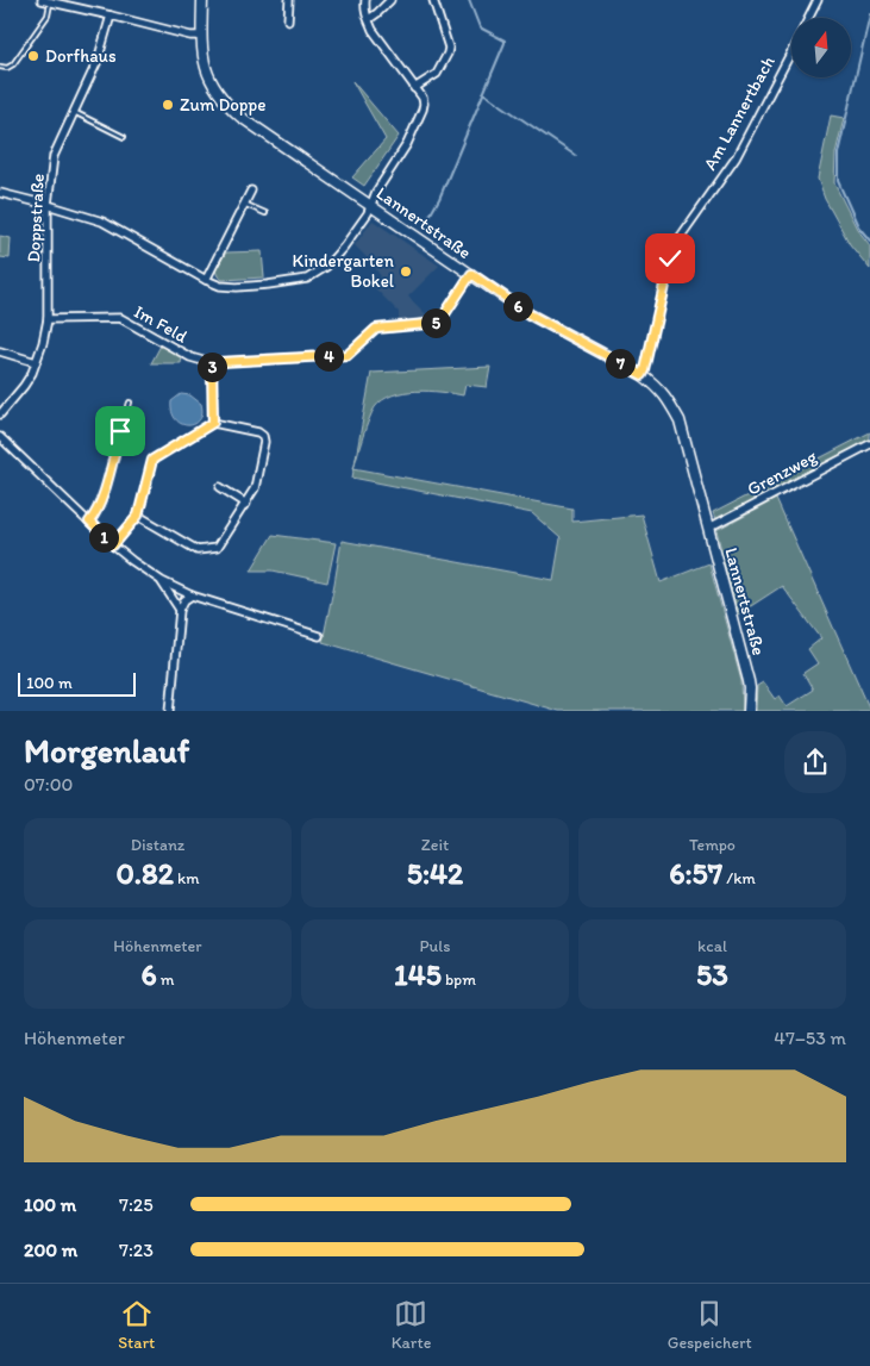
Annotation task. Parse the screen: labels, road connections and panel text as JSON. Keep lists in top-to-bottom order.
{
  "streets": {
    "street": [
      "Am Lannertbach",
      "Doppstraße",
      "Lannertstraße",
      "Im Feld",
      "Grenzweg"
    ]
  },
  "crossings": [
    ["Am Lannertbach", "Lannertstraße"],
    ["Doppstraße", "Im Feld"],
    ["Lannertstraße", "Grenzweg"]
  ],
  "places": ["Dorfhaus", "Zum Doppe", "Kindergarten Bokel"],
  "scale_bar": "100 m",
  "north": "top",
  "page": {
    "pins": [
      "6",
      "5",
      "4",
      "7",
      "3",
      "1"
    ],
    "scale": "100 m",
    "heading": ["Morgenlauf", "07:00"],
    "stats": [
      ["Distanz", "0.82 km"],
      ["Zeit", "5:42"],
      ["Tempo", "6:57 /km"],
      ["Höhenmeter", "6 m"],
      ["Puls", "145 bpm"],
      ["kcal", "53"]
    ],
    "chart": ["Höhenmeter", "47–53 m"],
    "list": [
      {
        "name": "100 m",
        "note": "7:25"
      },
      {
        "name": "200 m",
        "note": "7:23"
      }
    ],
    "tabs": ["Start", "Karte", "Gespeichert"]
  }
}
